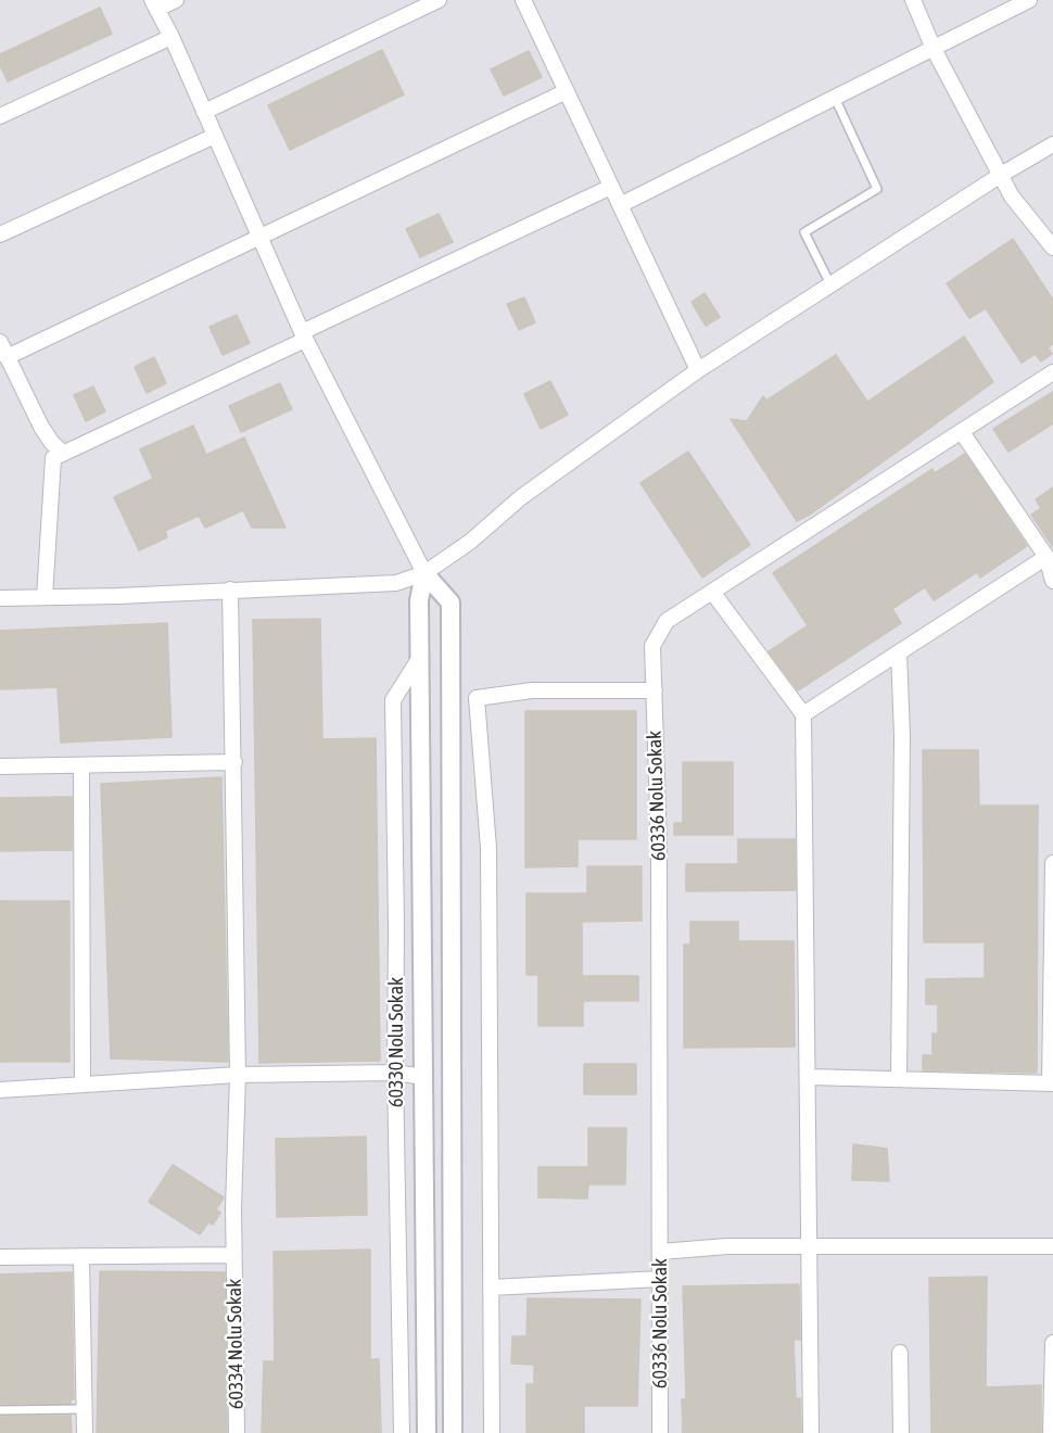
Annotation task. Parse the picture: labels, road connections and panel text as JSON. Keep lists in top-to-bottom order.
{
  "streets": {
    "street": ["60336 Nolu Sokak", "60330 Nolu Sokak", "60334 Nolu Sokak"]
  }
}
